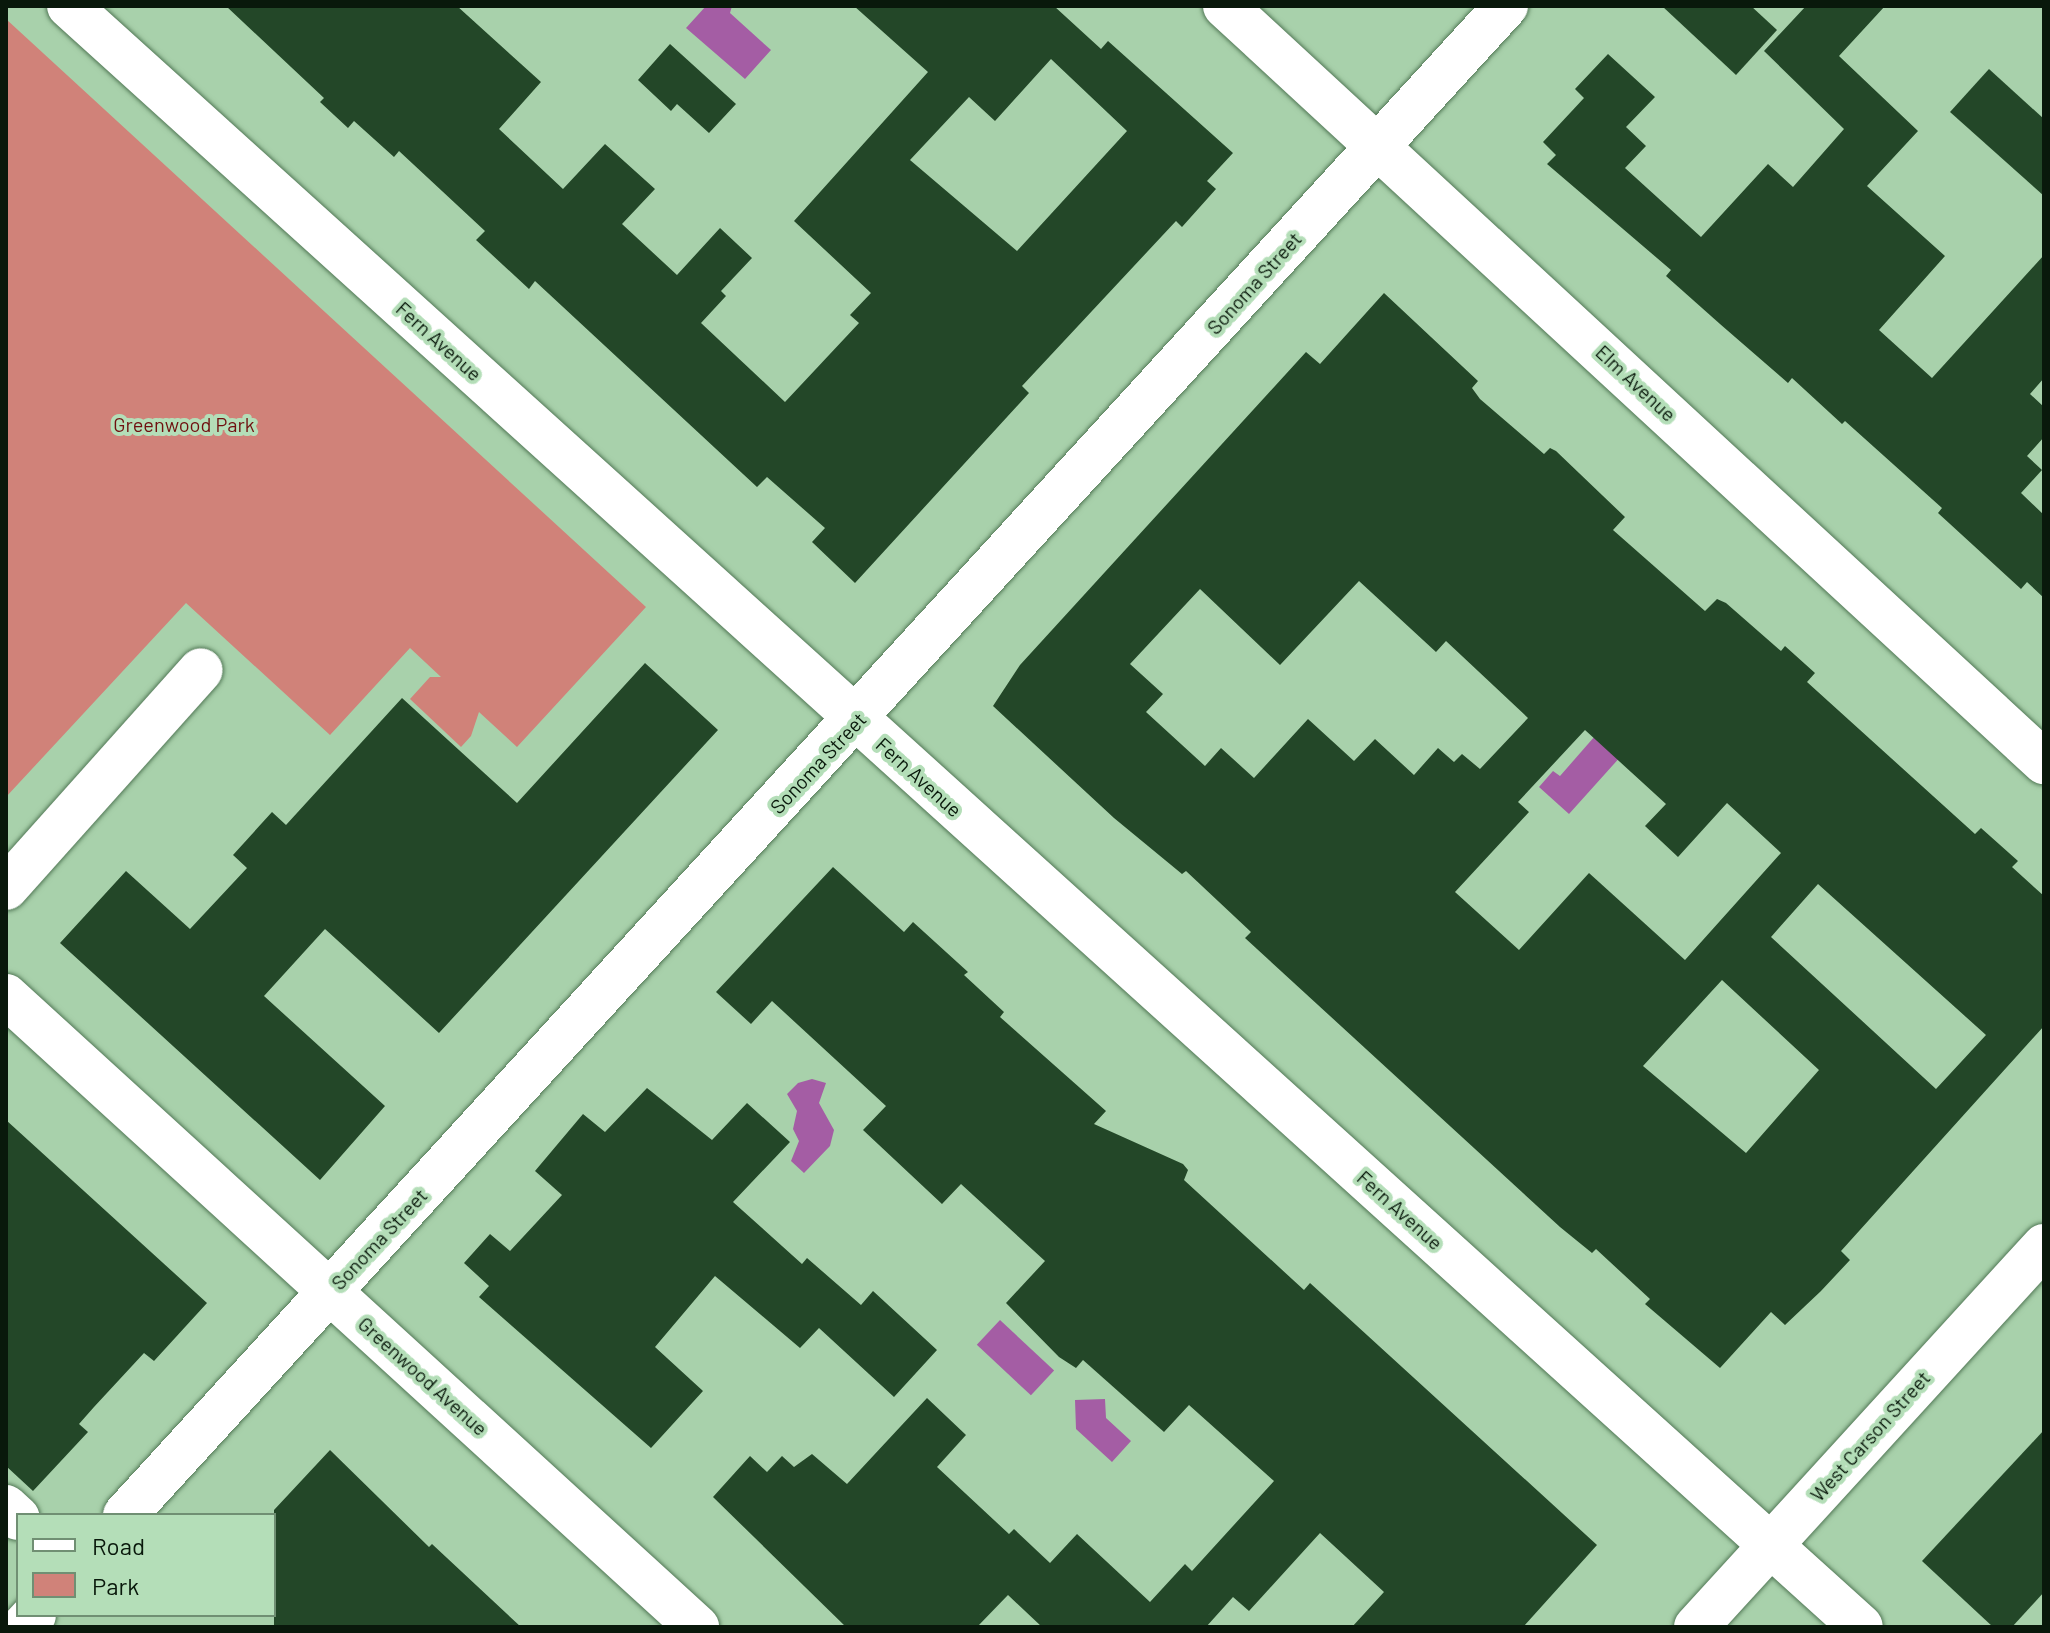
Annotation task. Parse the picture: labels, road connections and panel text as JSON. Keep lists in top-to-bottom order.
{
  "streets": {
    "street": [
      "Sonoma Street",
      "Fern Avenue",
      "Elm Avenue",
      "Greenwood Avenue",
      "West Carson Street"
    ]
  },
  "crossings": [
    ["Sonoma Street", "Fern Avenue"],
    ["Sonoma Street", "Elm Avenue"],
    ["Sonoma Street", "Greenwood Avenue"],
    ["Fern Avenue", "West Carson Street"]
  ],
  "parks": ["Greenwood Park"],
  "legend": ["Road", "Park"]
}
